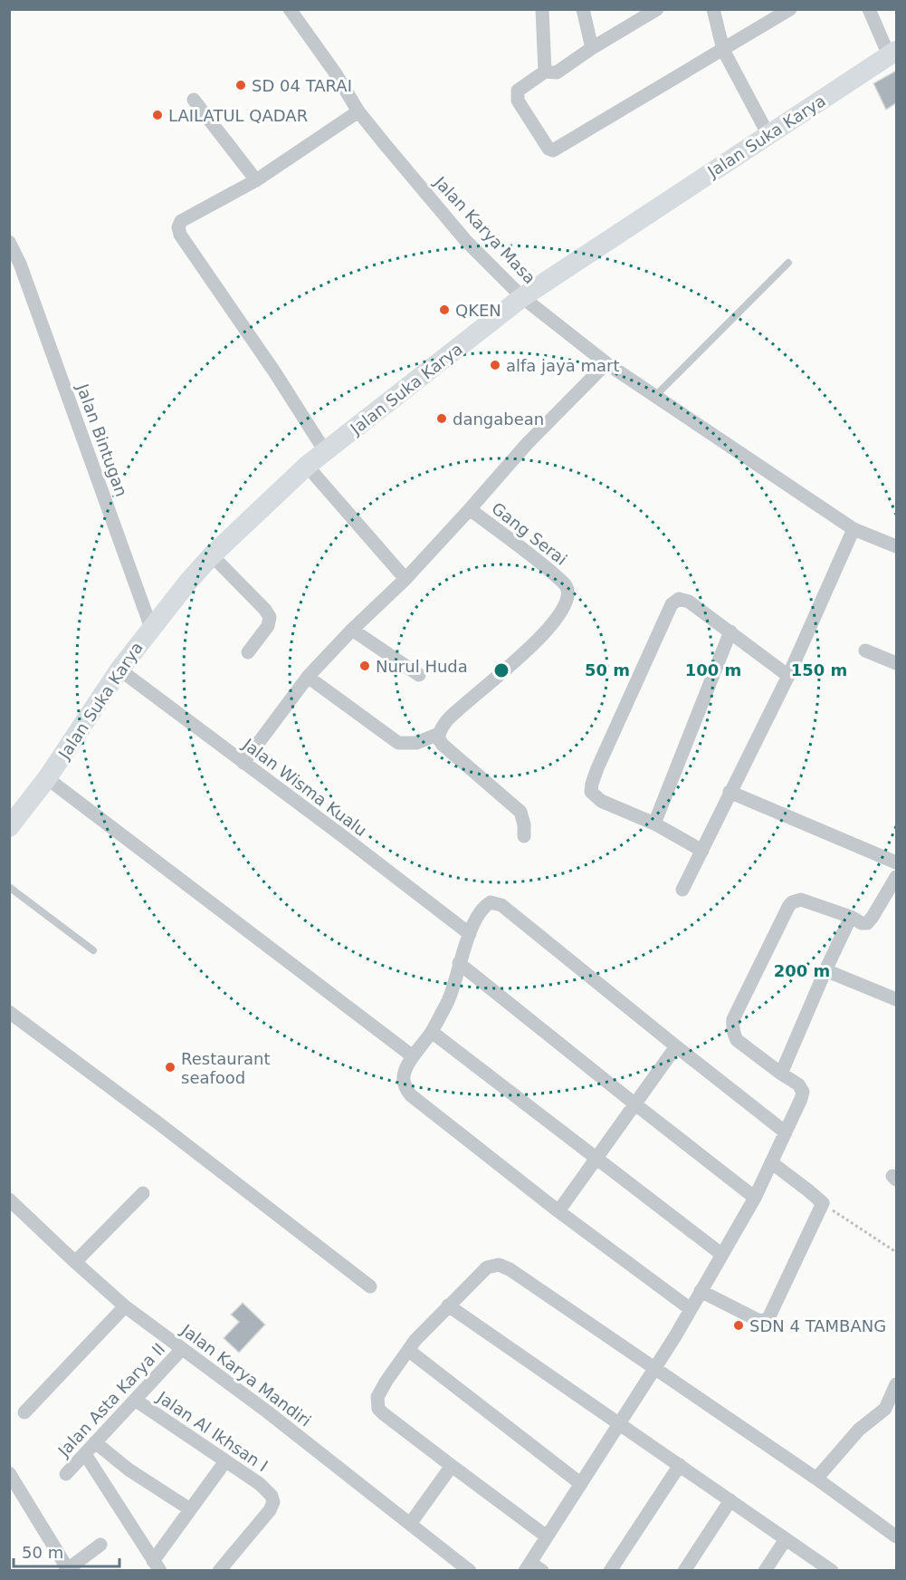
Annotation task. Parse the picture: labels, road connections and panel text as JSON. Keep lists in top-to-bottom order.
{
  "streets": {
    "main road": ["Jalan Suka Karya"],
    "street": [
      "Jalan Karya Masa",
      "Jalan Bintugan",
      "Gang Serai",
      "Jalan Wisma Kualu",
      "Jalan Karya Mandiri",
      "Jalan Asta Karya II",
      "Jalan Al Ikhsan I"
    ]
  },
  "crossings": [
    ["Jalan Suka Karya", "Jalan Karya Masa"],
    ["Jalan Suka Karya", "Jalan Bintugan"],
    ["Jalan Suka Karya", "Jalan Wisma Kualu"],
    ["Jalan Karya Masa", "Gang Serai"],
    ["Jalan Karya Mandiri", "Jalan Asta Karya II"],
    ["Jalan Asta Karya II", "Jalan Al Ikhsan I"]
  ],
  "places": [
    "SD 04 TARAI",
    "LAILATUL QADAR",
    "QKEN",
    "alfa jaya mart",
    "dangabean",
    "Nurul Huda",
    "Restaurant seafood",
    "SDN 4 TAMBANG"
  ],
  "scale_bar": "50 m",
  "rings": [
    "50 m",
    "100 m",
    "150 m",
    "200 m"
  ]
}
